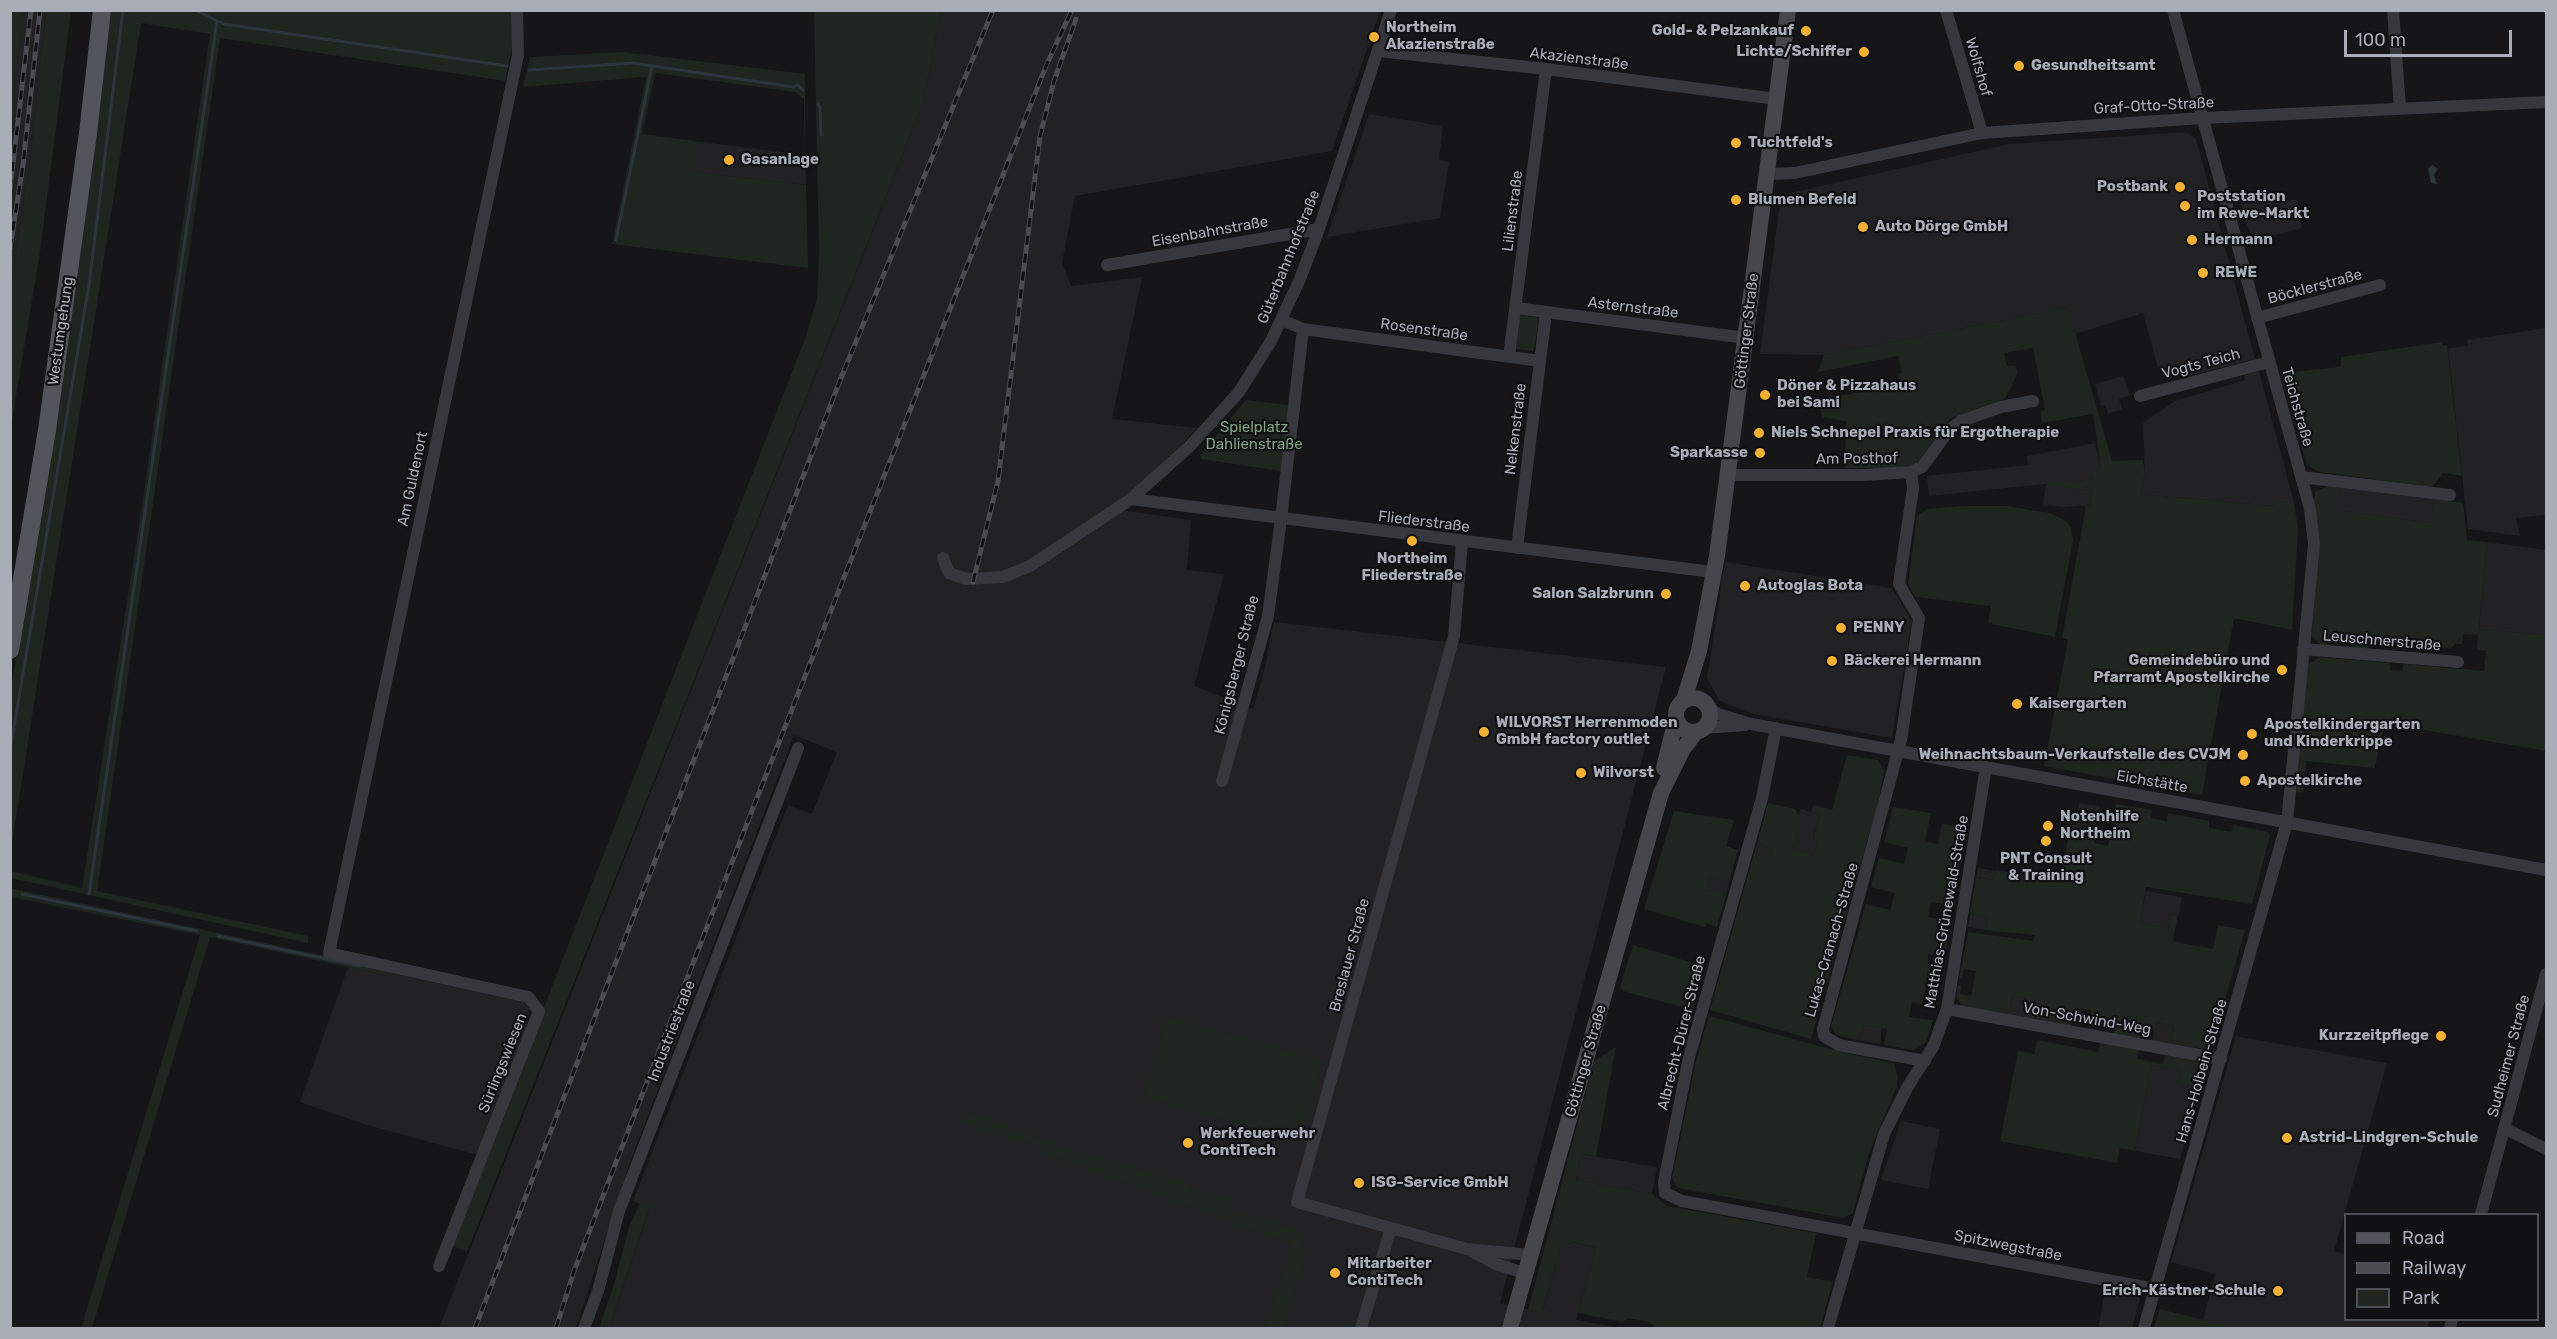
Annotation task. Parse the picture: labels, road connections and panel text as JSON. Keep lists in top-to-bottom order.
{
  "streets": {
    "main road": ["Westumgehung", "Göttinger Straße"],
    "street": [
      "Akazienstraße",
      "Wolfshof",
      "Graf-Otto-Straße",
      "Lilienstraße",
      "Eisenbahnstraße",
      "Güterbahnhofstraße",
      "Böcklerstraße",
      "Asternstraße",
      "Rosenstraße",
      "Vogts Teich",
      "Teichstraße",
      "Nelkenstraße",
      "Am Posthof",
      "Am Guldenort",
      "Fliederstraße",
      "Leuschnerstraße",
      "Königsberger Straße",
      "Eichstätte",
      "Matthias-Grünewald-Straße",
      "Lukas-Cranach-Straße",
      "Breslauer Straße",
      "Von-Schwind-Weg",
      "Industriestraße",
      "Albrecht-Dürer-Straße",
      "Sudheimer Straße",
      "Sürlingswiesen",
      "Hans-Holbein-Straße",
      "Spitzwegstraße"
    ]
  },
  "crossings": [
    ["Akazienstraße", "Lilienstraße"],
    ["Akazienstraße", "Güterbahnhofstraße"],
    ["Akazienstraße", "Göttinger Straße"],
    ["Wolfshof", "Graf-Otto-Straße"],
    ["Graf-Otto-Straße", "Göttinger Straße"],
    ["Graf-Otto-Straße", "Teichstraße"],
    ["Lilienstraße", "Asternstraße"],
    ["Lilienstraße", "Rosenstraße"],
    ["Eisenbahnstraße", "Güterbahnhofstraße"],
    ["Güterbahnhofstraße", "Rosenstraße"],
    ["Güterbahnhofstraße", "Fliederstraße"],
    ["Böcklerstraße", "Teichstraße"],
    ["Asternstraße", "Göttinger Straße"],
    ["Asternstraße", "Nelkenstraße"],
    ["Rosenstraße", "Nelkenstraße"],
    ["Rosenstraße", "Königsberger Straße"],
    ["Göttinger Straße", "Am Posthof"],
    ["Göttinger Straße", "Fliederstraße"],
    ["Göttinger Straße", "Eichstätte"],
    ["Göttinger Straße", "Breslauer Straße"],
    ["Vogts Teich", "Teichstraße"],
    ["Teichstraße", "Leuschnerstraße"],
    ["Teichstraße", "Eichstätte"],
    ["Teichstraße", "Hans-Holbein-Straße"],
    ["Nelkenstraße", "Fliederstraße"],
    ["Am Guldenort", "Sürlingswiesen"],
    ["Fliederstraße", "Königsberger Straße"],
    ["Fliederstraße", "Breslauer Straße"],
    ["Eichstätte", "Matthias-Grünewald-Straße"],
    ["Eichstätte", "Lukas-Cranach-Straße"],
    ["Eichstätte", "Albrecht-Dürer-Straße"],
    ["Eichstätte", "Hans-Holbein-Straße"],
    ["Matthias-Grünewald-Straße", "Lukas-Cranach-Straße"],
    ["Matthias-Grünewald-Straße", "Von-Schwind-Weg"],
    ["Matthias-Grünewald-Straße", "Albrecht-Dürer-Straße"],
    ["Matthias-Grünewald-Straße", "Spitzwegstraße"],
    ["Von-Schwind-Weg", "Hans-Holbein-Straße"],
    ["Albrecht-Dürer-Straße", "Spitzwegstraße"],
    ["Hans-Holbein-Straße", "Spitzwegstraße"]
  ],
  "parks": ["Spielplatz Dahlienstraße"],
  "places": [
    "Gold- & Pelzankauf",
    "Northeim Akazienstraße",
    "Lichte/Schiffer",
    "Gesundheitsamt",
    "Tuchtfeld's",
    "Gasanlage",
    "Postbank",
    "Blumen Befeld",
    "Poststation im Rewe-Markt",
    "Auto Dörge GmbH",
    "Hermann",
    "REWE",
    "Döner & Pizzahaus bei Sami",
    "Niels Schnepel Praxis für Ergotherapie",
    "Sparkasse",
    "Northeim Fliederstraße",
    "Autoglas Bota",
    "Salon Salzbrunn",
    "PENNY",
    "Bäckerei Hermann",
    "Gemeindebüro und Pfarramt Apostelkirche",
    "Kaisergarten",
    "WILVORST Herrenmoden GmbH factory outlet",
    "Apostelkindergarten und Kinderkrippe",
    "Weihnachtsbaum-Verkaufstelle des CVJM",
    "Wilvorst",
    "Apostelkirche",
    "Notenhilfe Northeim",
    "PNT Consult & Training",
    "Kurzzeitpflege",
    "Astrid-Lindgren-Schule",
    "Werkfeuerwehr ContiTech",
    "ISG-Service GmbH",
    "Mitarbeiter ContiTech",
    "Erich-Kästner-Schule"
  ],
  "legend": ["Road", "Railway", "Park"],
  "scale_bar": "100 m"
}
